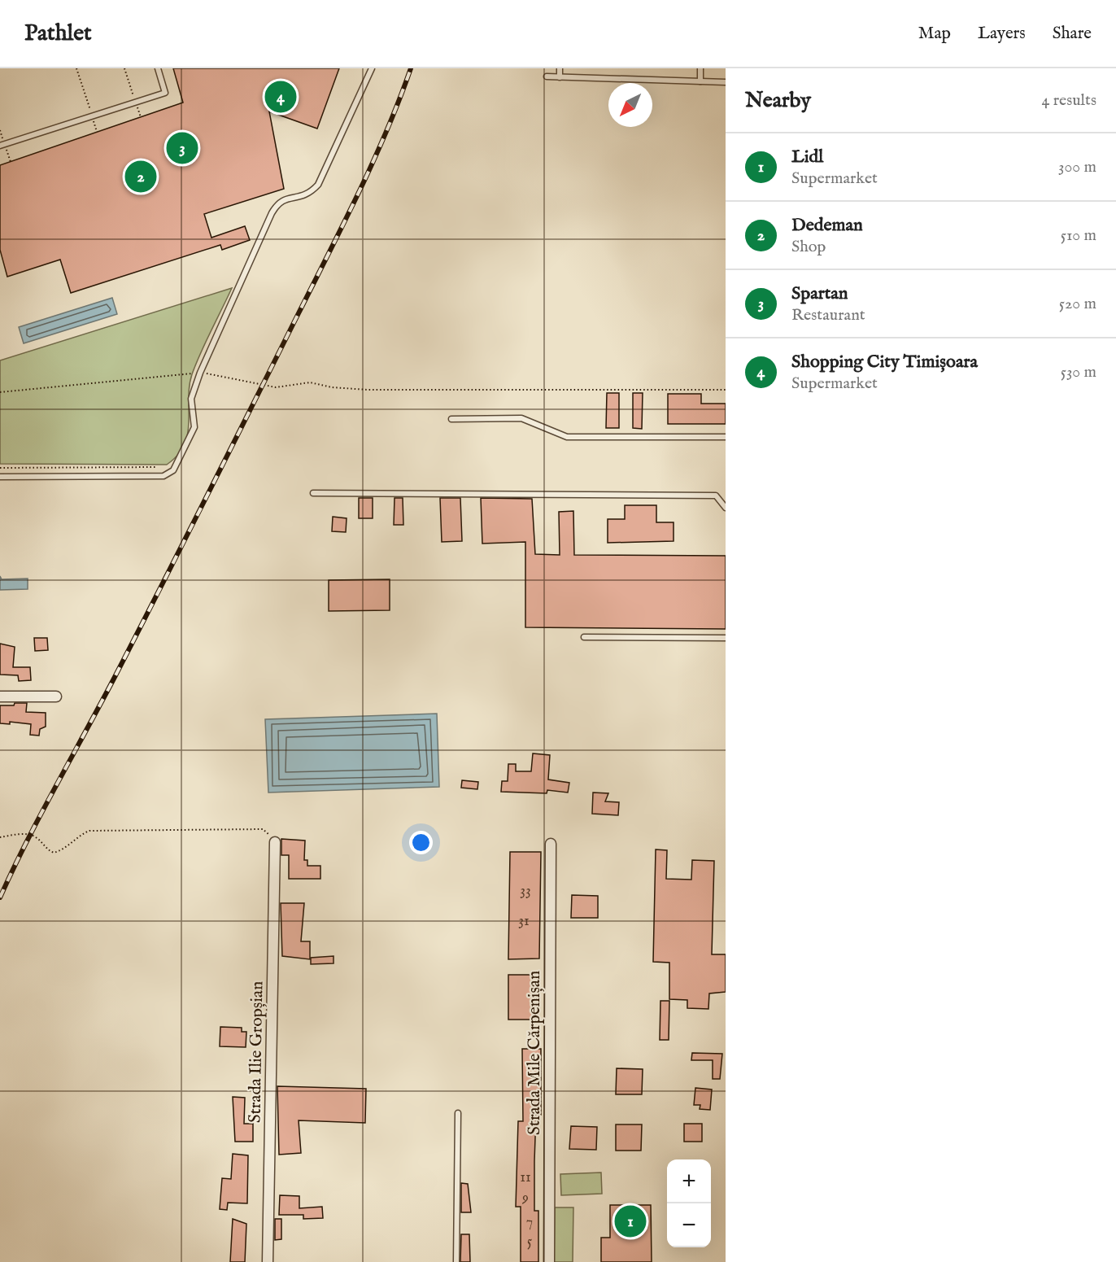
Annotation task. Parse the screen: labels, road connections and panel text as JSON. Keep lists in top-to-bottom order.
{
  "streets": {
    "street": ["Strada Ilie Gropșian", "Strada Mile Cărpenișan"]
  },
  "house_numbers": [
    "33",
    "31",
    "11",
    "9",
    "7",
    "5"
  ],
  "north": "bottom left",
  "page": {
    "header": "Pathlet",
    "nav": ["Map", "Layers", "Share"],
    "heading": ["Nearby", "4 results"],
    "pins": [
      "4",
      "3",
      "2",
      "1"
    ],
    "list": [
      {
        "mark": "1",
        "name": "Lidl",
        "note": "Supermarket",
        "value": "300 m"
      },
      {
        "mark": "2",
        "name": "Dedeman",
        "note": "Shop",
        "value": "510 m"
      },
      {
        "mark": "3",
        "name": "Spartan",
        "note": "Restaurant",
        "value": "520 m"
      },
      {
        "mark": "4",
        "name": "Shopping City Timișoara",
        "note": "Supermarket",
        "value": "530 m"
      }
    ],
    "map_buttons": ["+", "−"]
  }
}
